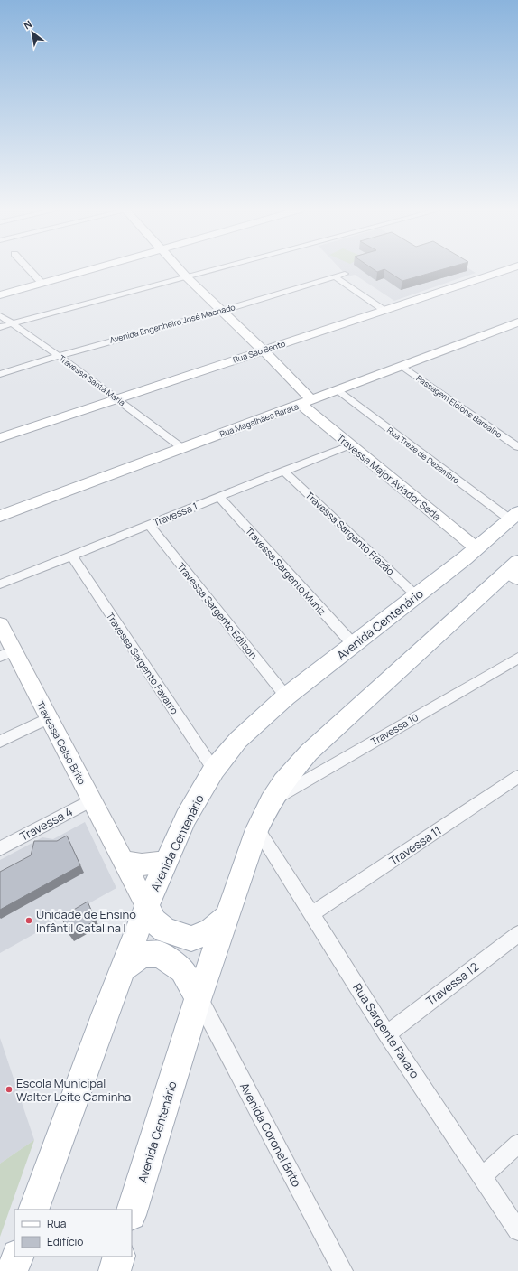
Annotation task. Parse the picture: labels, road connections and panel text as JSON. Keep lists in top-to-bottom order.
{
  "streets": {
    "main road": ["Avenida Centenário"],
    "street": [
      "Avenida Engenheiro José Machado",
      "Rua São Bento",
      "Travessa Santa Maria",
      "Passagem Elcione Barbalho",
      "Rua Magalhães Barata",
      "Rua Treze de Dezembro",
      "Travessa Major Aviador Seda",
      "Travessa 1",
      "Travessa Sargento Frazão",
      "Travessa Sargento Muniz",
      "Travessa Sargento Edílson",
      "Travessa Sargento Favarro",
      "Travessa 10",
      "Travessa Celso Brito",
      "Travessa 4",
      "Travessa 11",
      "Travessa 12",
      "Rua Sargente Favaro",
      "Avenida Coronel Brito"
    ]
  },
  "crossings": [
    ["Avenida Engenheiro José Machado", "Travessa Santa Maria"],
    ["Avenida Engenheiro José Machado", "Travessa Major Aviador Seda"],
    ["Rua São Bento", "Travessa Santa Maria"],
    ["Rua São Bento", "Travessa Major Aviador Seda"],
    ["Travessa Santa Maria", "Rua Magalhães Barata"],
    ["Passagem Elcione Barbalho", "Rua Magalhães Barata"],
    ["Rua Magalhães Barata", "Rua Treze de Dezembro"],
    ["Rua Magalhães Barata", "Travessa Major Aviador Seda"],
    ["Rua Treze de Dezembro", "Avenida Centenário"],
    ["Travessa Major Aviador Seda", "Travessa 1"],
    ["Travessa Major Aviador Seda", "Avenida Centenário"],
    ["Travessa 1", "Travessa Sargento Frazão"],
    ["Travessa 1", "Travessa Sargento Muniz"],
    ["Travessa 1", "Travessa Sargento Edílson"],
    ["Travessa 1", "Travessa Sargento Favarro"],
    ["Travessa Sargento Frazão", "Avenida Centenário"],
    ["Travessa Sargento Muniz", "Avenida Centenário"],
    ["Travessa Sargento Edílson", "Avenida Centenário"],
    ["Avenida Centenário", "Travessa Sargento Favarro"],
    ["Avenida Centenário", "Travessa 10"],
    ["Avenida Centenário", "Travessa Celso Brito"],
    ["Avenida Centenário", "Rua Sargente Favaro"],
    ["Avenida Centenário", "Avenida Coronel Brito"],
    ["Travessa Celso Brito", "Travessa 4"],
    ["Travessa 11", "Rua Sargente Favaro"],
    ["Travessa 12", "Rua Sargente Favaro"]
  ],
  "places": ["Unidade de Ensino Infântil Catalina I", "Escola Municipal Walter Leite Caminha"],
  "legend": ["Rua", "Edifício"],
  "north": "top left"
}
